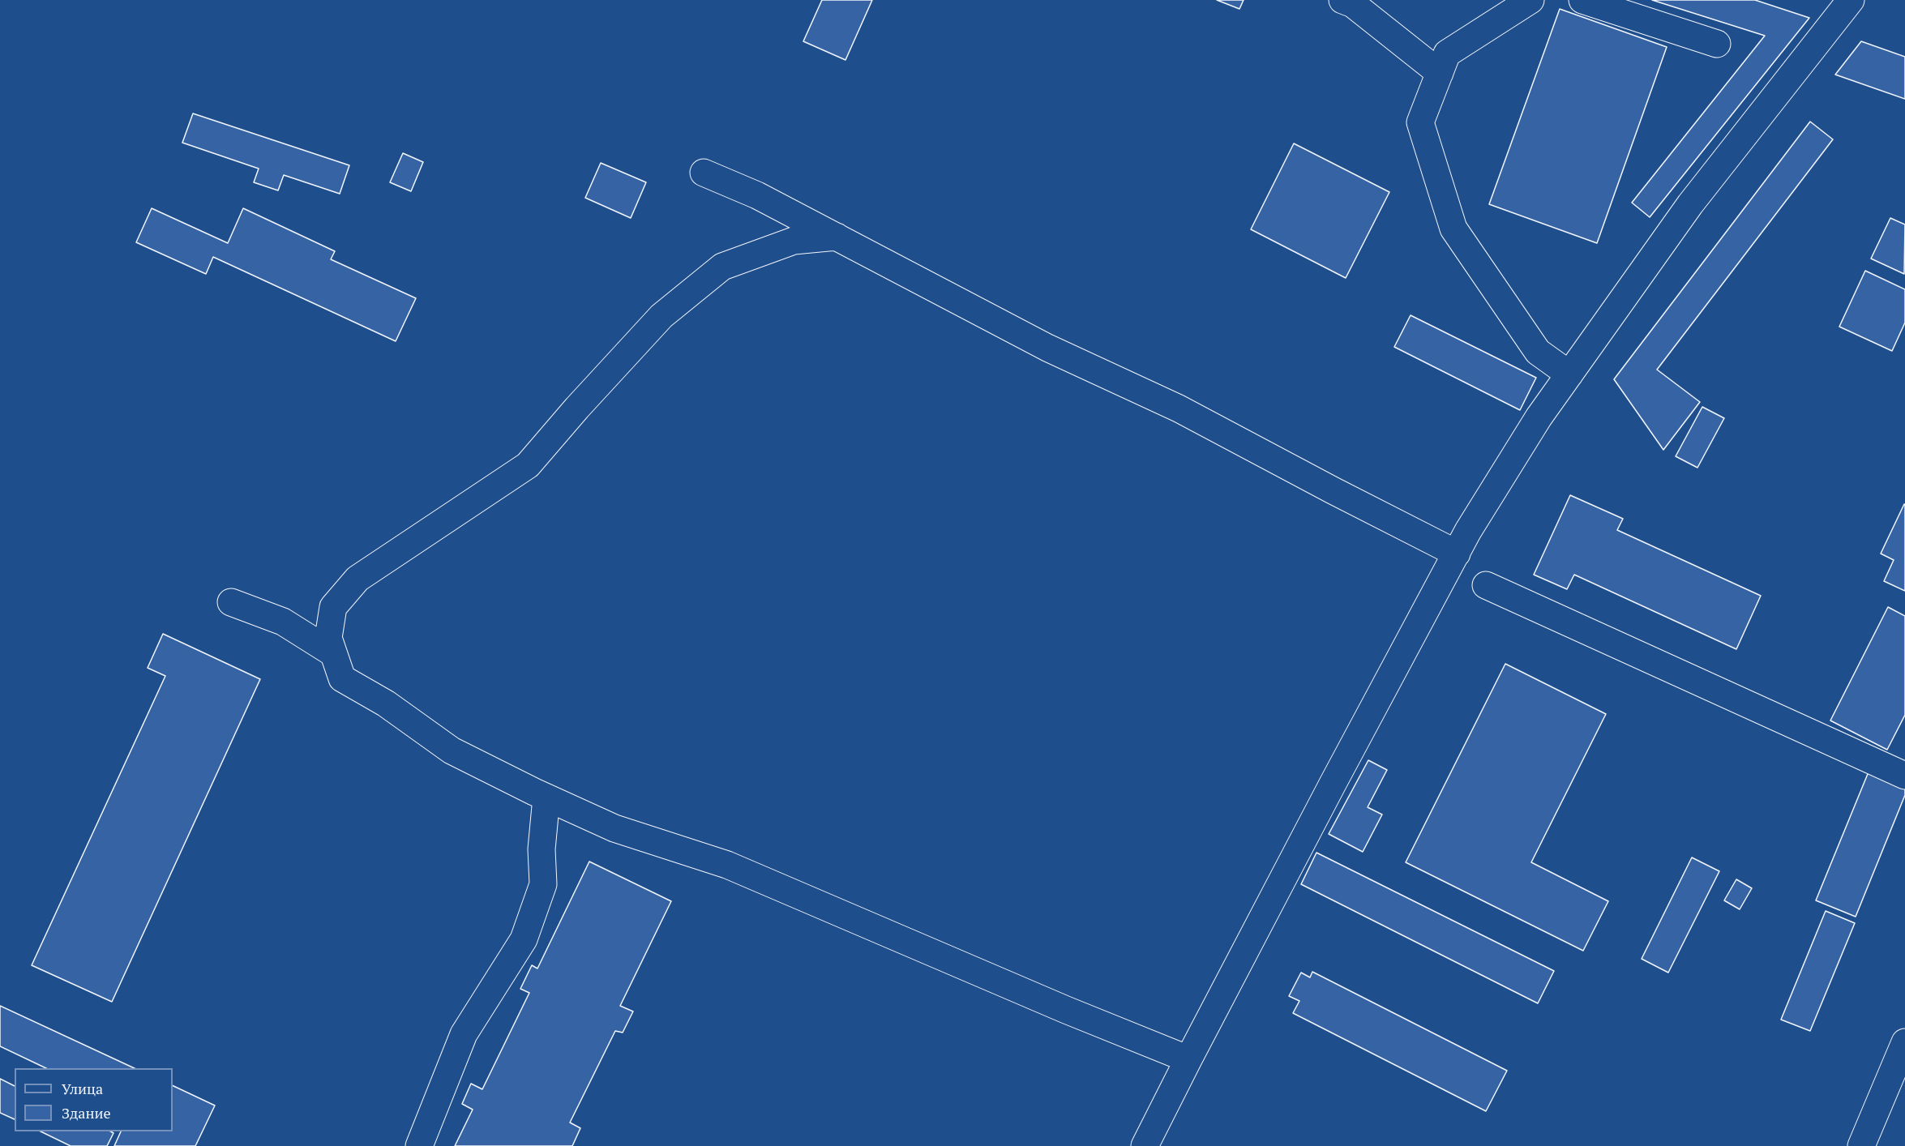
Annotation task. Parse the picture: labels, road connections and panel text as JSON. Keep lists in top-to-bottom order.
{
  "legend": ["Улица", "Здание"]
}
